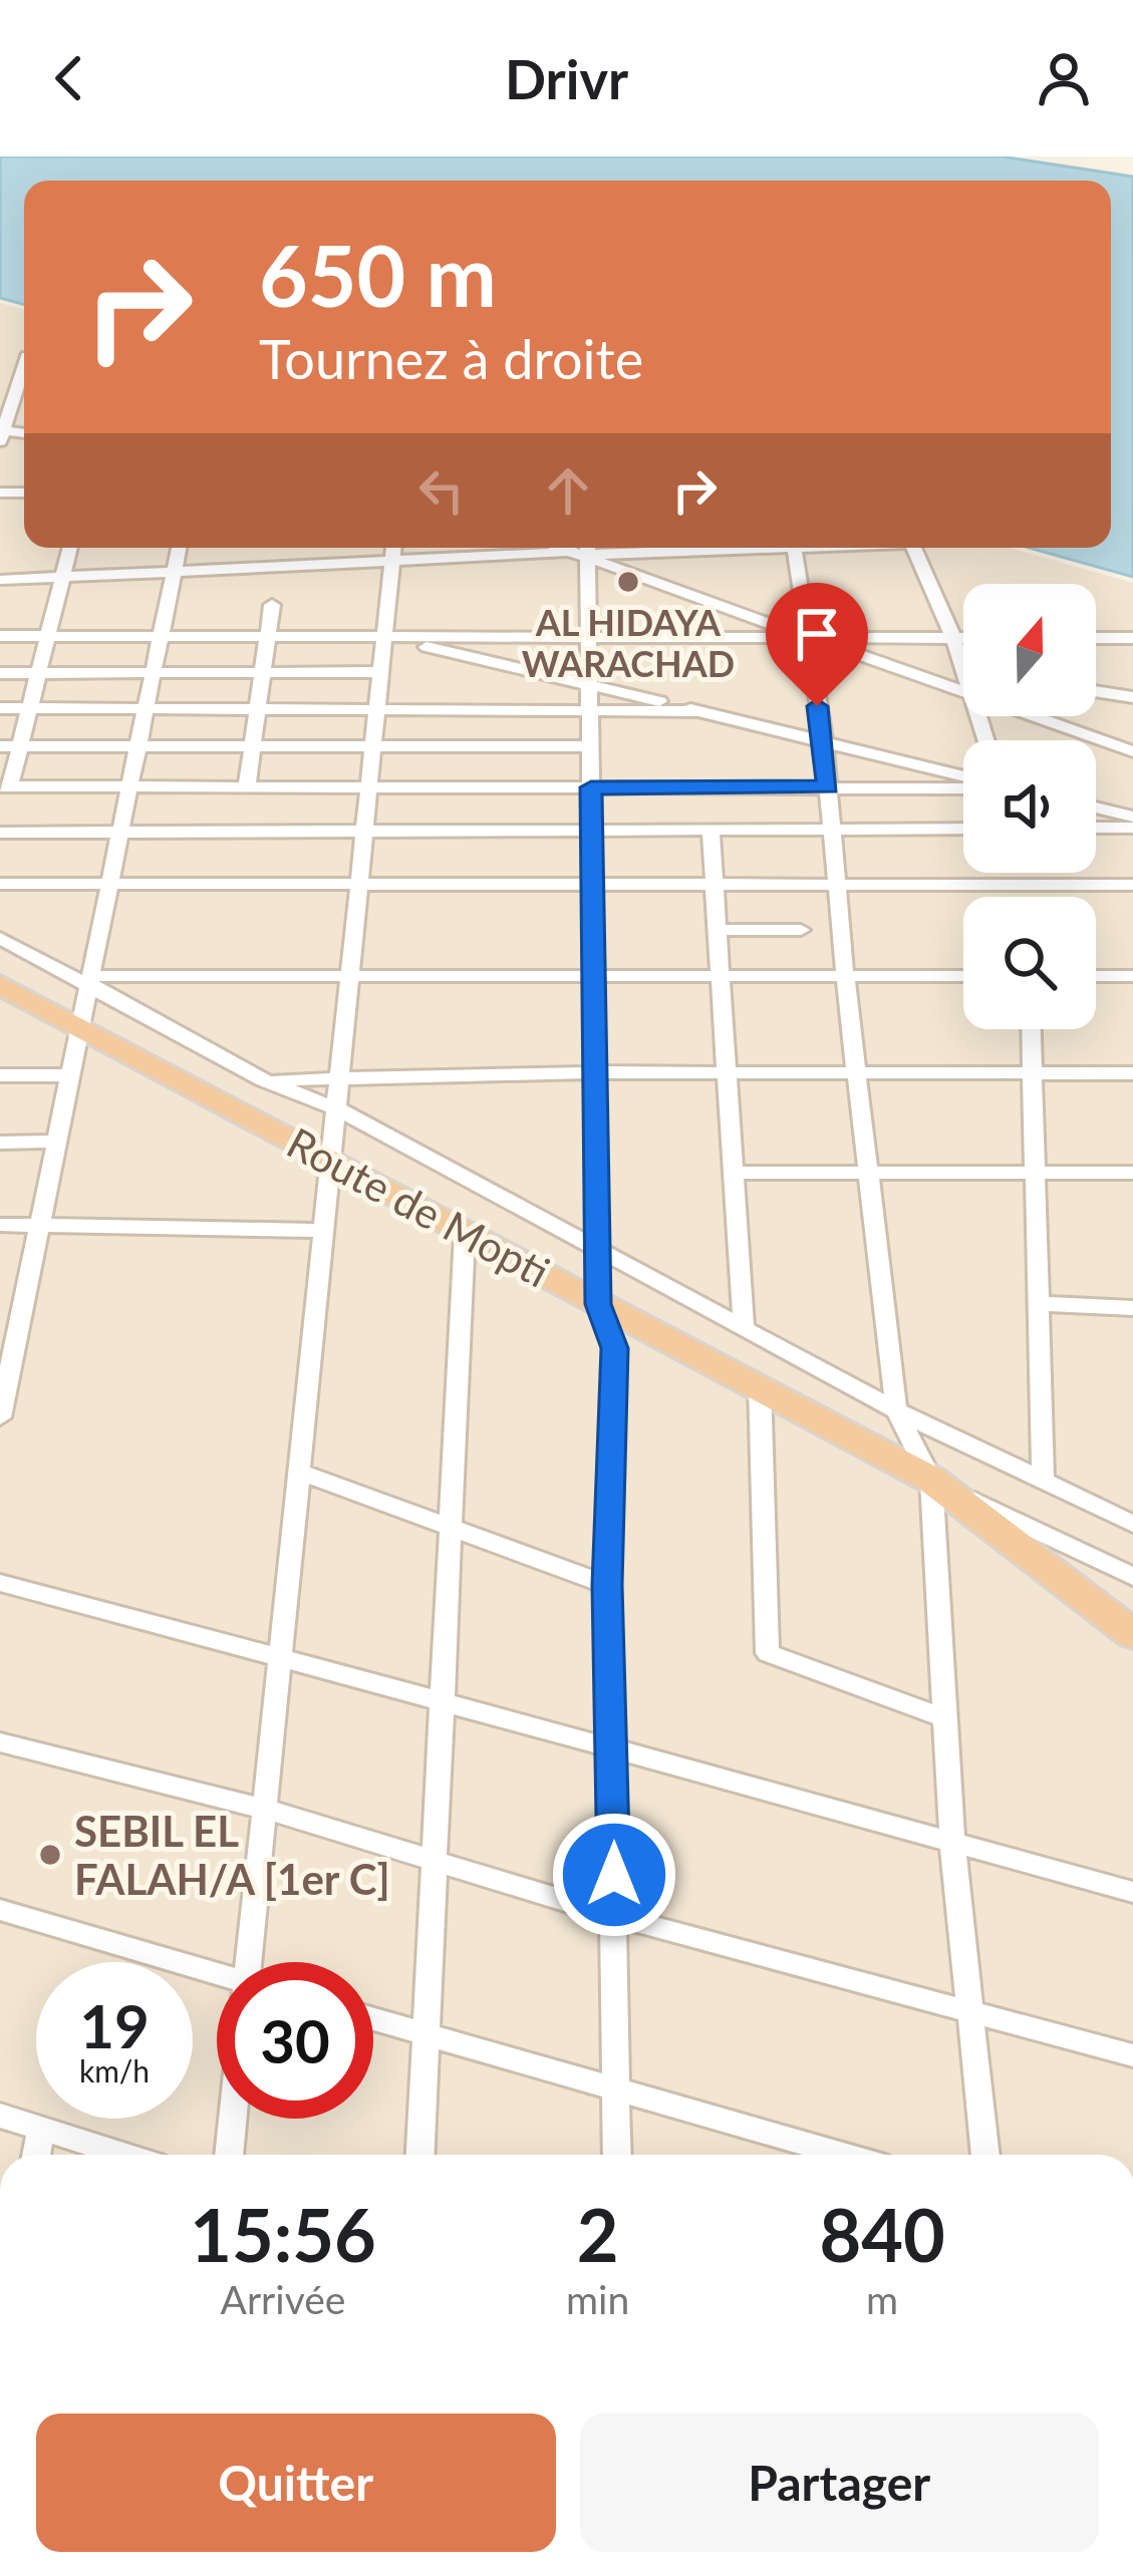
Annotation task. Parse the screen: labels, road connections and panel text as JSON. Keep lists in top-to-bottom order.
{
  "streets": {
    "highway": ["Route de Mopti"]
  },
  "places": ["AL HIDAYA WARACHAD", "SEBIL EL FALAH/A [1er C]"],
  "north": "top",
  "page": {
    "header": "Drivr",
    "turn": ["650 m", "Tournez à droite"],
    "speed": "19 km/h",
    "limit": "30",
    "eta": [
      "15:56",
      "Arrivée",
      "2",
      "min",
      "840",
      "m"
    ],
    "buttons": ["Quitter", "Partager"]
  }
}
